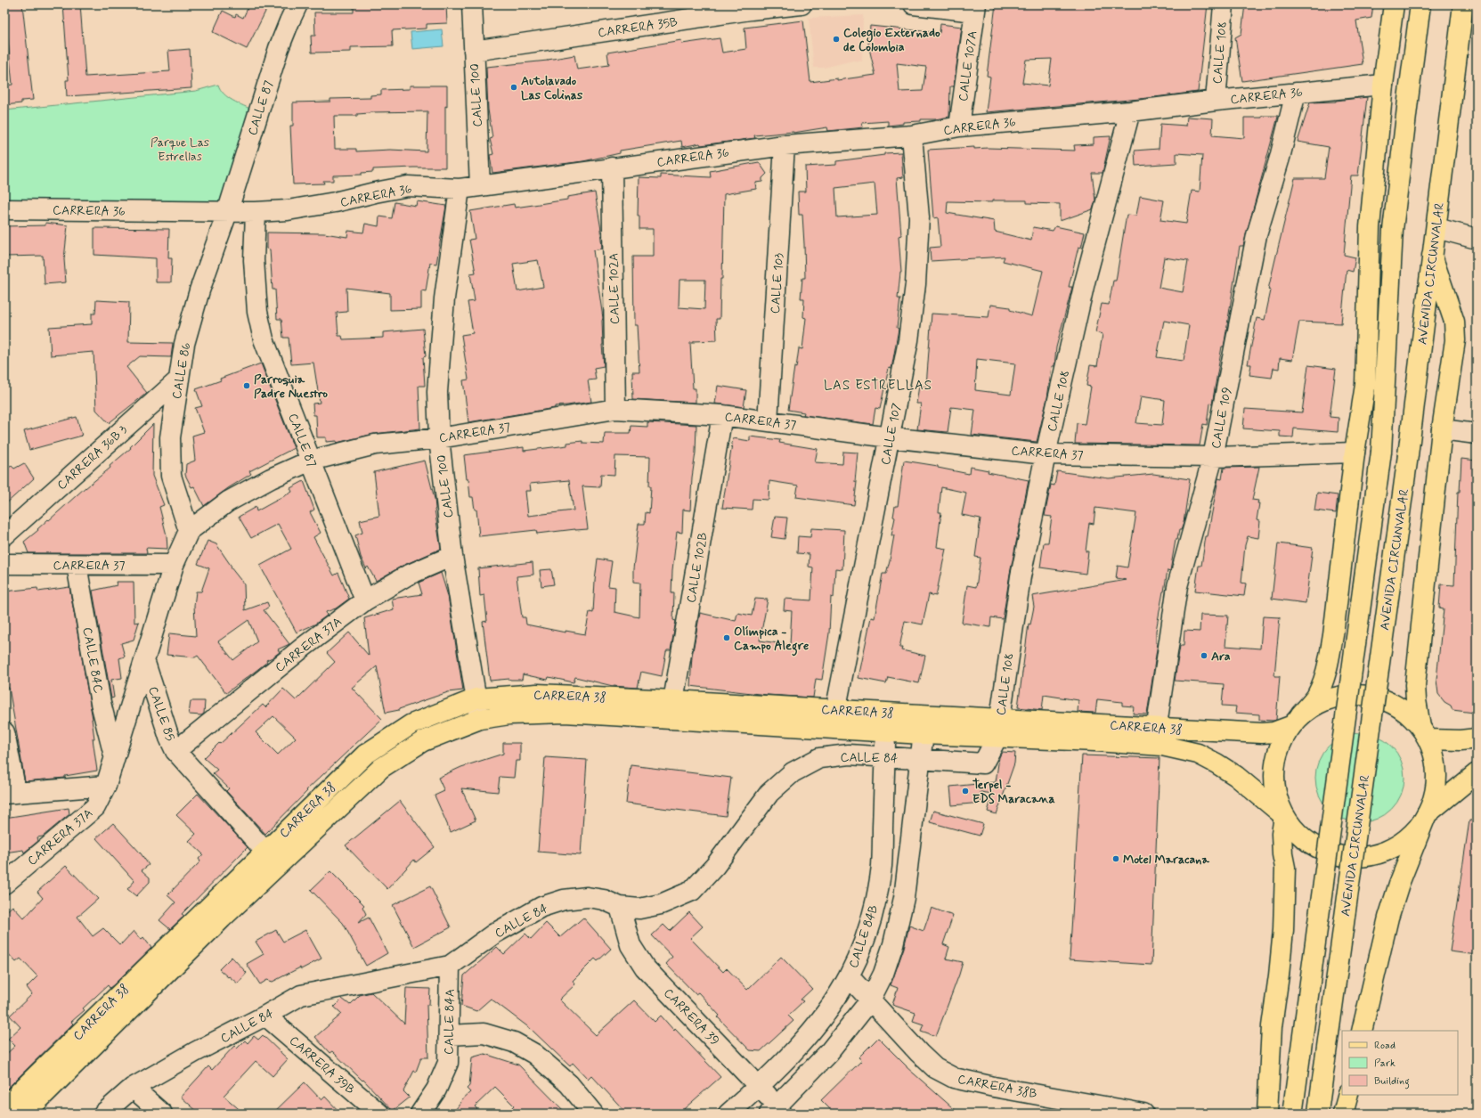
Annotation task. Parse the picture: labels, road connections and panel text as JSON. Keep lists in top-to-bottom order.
{
  "streets": {
    "main road": ["AVENIDA CIRCUNVALAR", "CARRERA 38"],
    "street": [
      "CARRERA 35B",
      "CALLE 108",
      "CALLE 107A",
      "CALLE 100",
      "CARRERA 36",
      "CALLE 87",
      "CALLE 103",
      "CALLE 102A",
      "CALLE 86",
      "CALLE 109",
      "CARRERA 37",
      "CALLE 107",
      "CARRERA 36B 3",
      "CALLE 102B",
      "CARRERA 37A",
      "CALLE 84C",
      "CALLE 85",
      "CALLE 84",
      "CALLE 84B",
      "CARRERA 39",
      "CALLE 84A",
      "CARRERA 39B",
      "CARRERA 38B"
    ]
  },
  "crossings": [
    ["CARRERA 35B", "CALLE 100"],
    ["CALLE 108", "CARRERA 36"],
    ["CALLE 108", "CARRERA 37"],
    ["CALLE 108", "CARRERA 38"],
    ["CALLE 108", "CALLE 84"],
    ["CALLE 107A", "CARRERA 36"],
    ["CALLE 100", "CARRERA 36"],
    ["CALLE 100", "CARRERA 37"],
    ["CALLE 100", "CARRERA 37A"],
    ["CALLE 100", "CARRERA 38"],
    ["CARRERA 36", "CALLE 87"],
    ["CARRERA 36", "CALLE 103"],
    ["CARRERA 36", "CALLE 102A"],
    ["CARRERA 36", "CALLE 86"],
    ["CARRERA 36", "CALLE 109"],
    ["CARRERA 36", "CALLE 107"],
    ["CALLE 87", "CALLE 86"],
    ["CALLE 87", "CARRERA 37"],
    ["CALLE 87", "CARRERA 37A"],
    ["CALLE 103", "CARRERA 37"],
    ["CALLE 102A", "CARRERA 37"],
    ["CALLE 86", "CARRERA 37"],
    ["CALLE 86", "CARRERA 36B 3"],
    ["CALLE 109", "CARRERA 37"],
    ["CALLE 109", "CARRERA 38"],
    ["CARRERA 37", "CALLE 107"],
    ["CARRERA 37", "CALLE 102B"],
    ["CARRERA 37", "CALLE 84C"],
    ["CALLE 107", "CARRERA 38"],
    ["CALLE 102B", "CARRERA 38"],
    ["CARRERA 37A", "CALLE 84C"],
    ["CARRERA 37A", "CALLE 85"],
    ["CARRERA 38", "CALLE 85"],
    ["CARRERA 38", "CALLE 84"],
    ["CARRERA 38", "CALLE 84B"],
    ["CALLE 84", "CALLE 84B"],
    ["CALLE 84", "CARRERA 39"],
    ["CALLE 84", "CALLE 84A"],
    ["CALLE 84", "CARRERA 39B"],
    ["CALLE 84B", "CARRERA 39"],
    ["CALLE 84B", "CARRERA 38B"]
  ],
  "districts": ["LAS ESTRELLAS"],
  "parks": ["Parque Las Estrellas"],
  "places": [
    "Colegio Externado de Colombia",
    "Autolavado Las Colinas",
    "Parroquia Padre Nuestro",
    "Olímpica - Campo Alegre",
    "Ara",
    "Terpel - EDS Maracana",
    "Motel Maracana"
  ],
  "legend": ["Road", "Park", "Building"]
}
